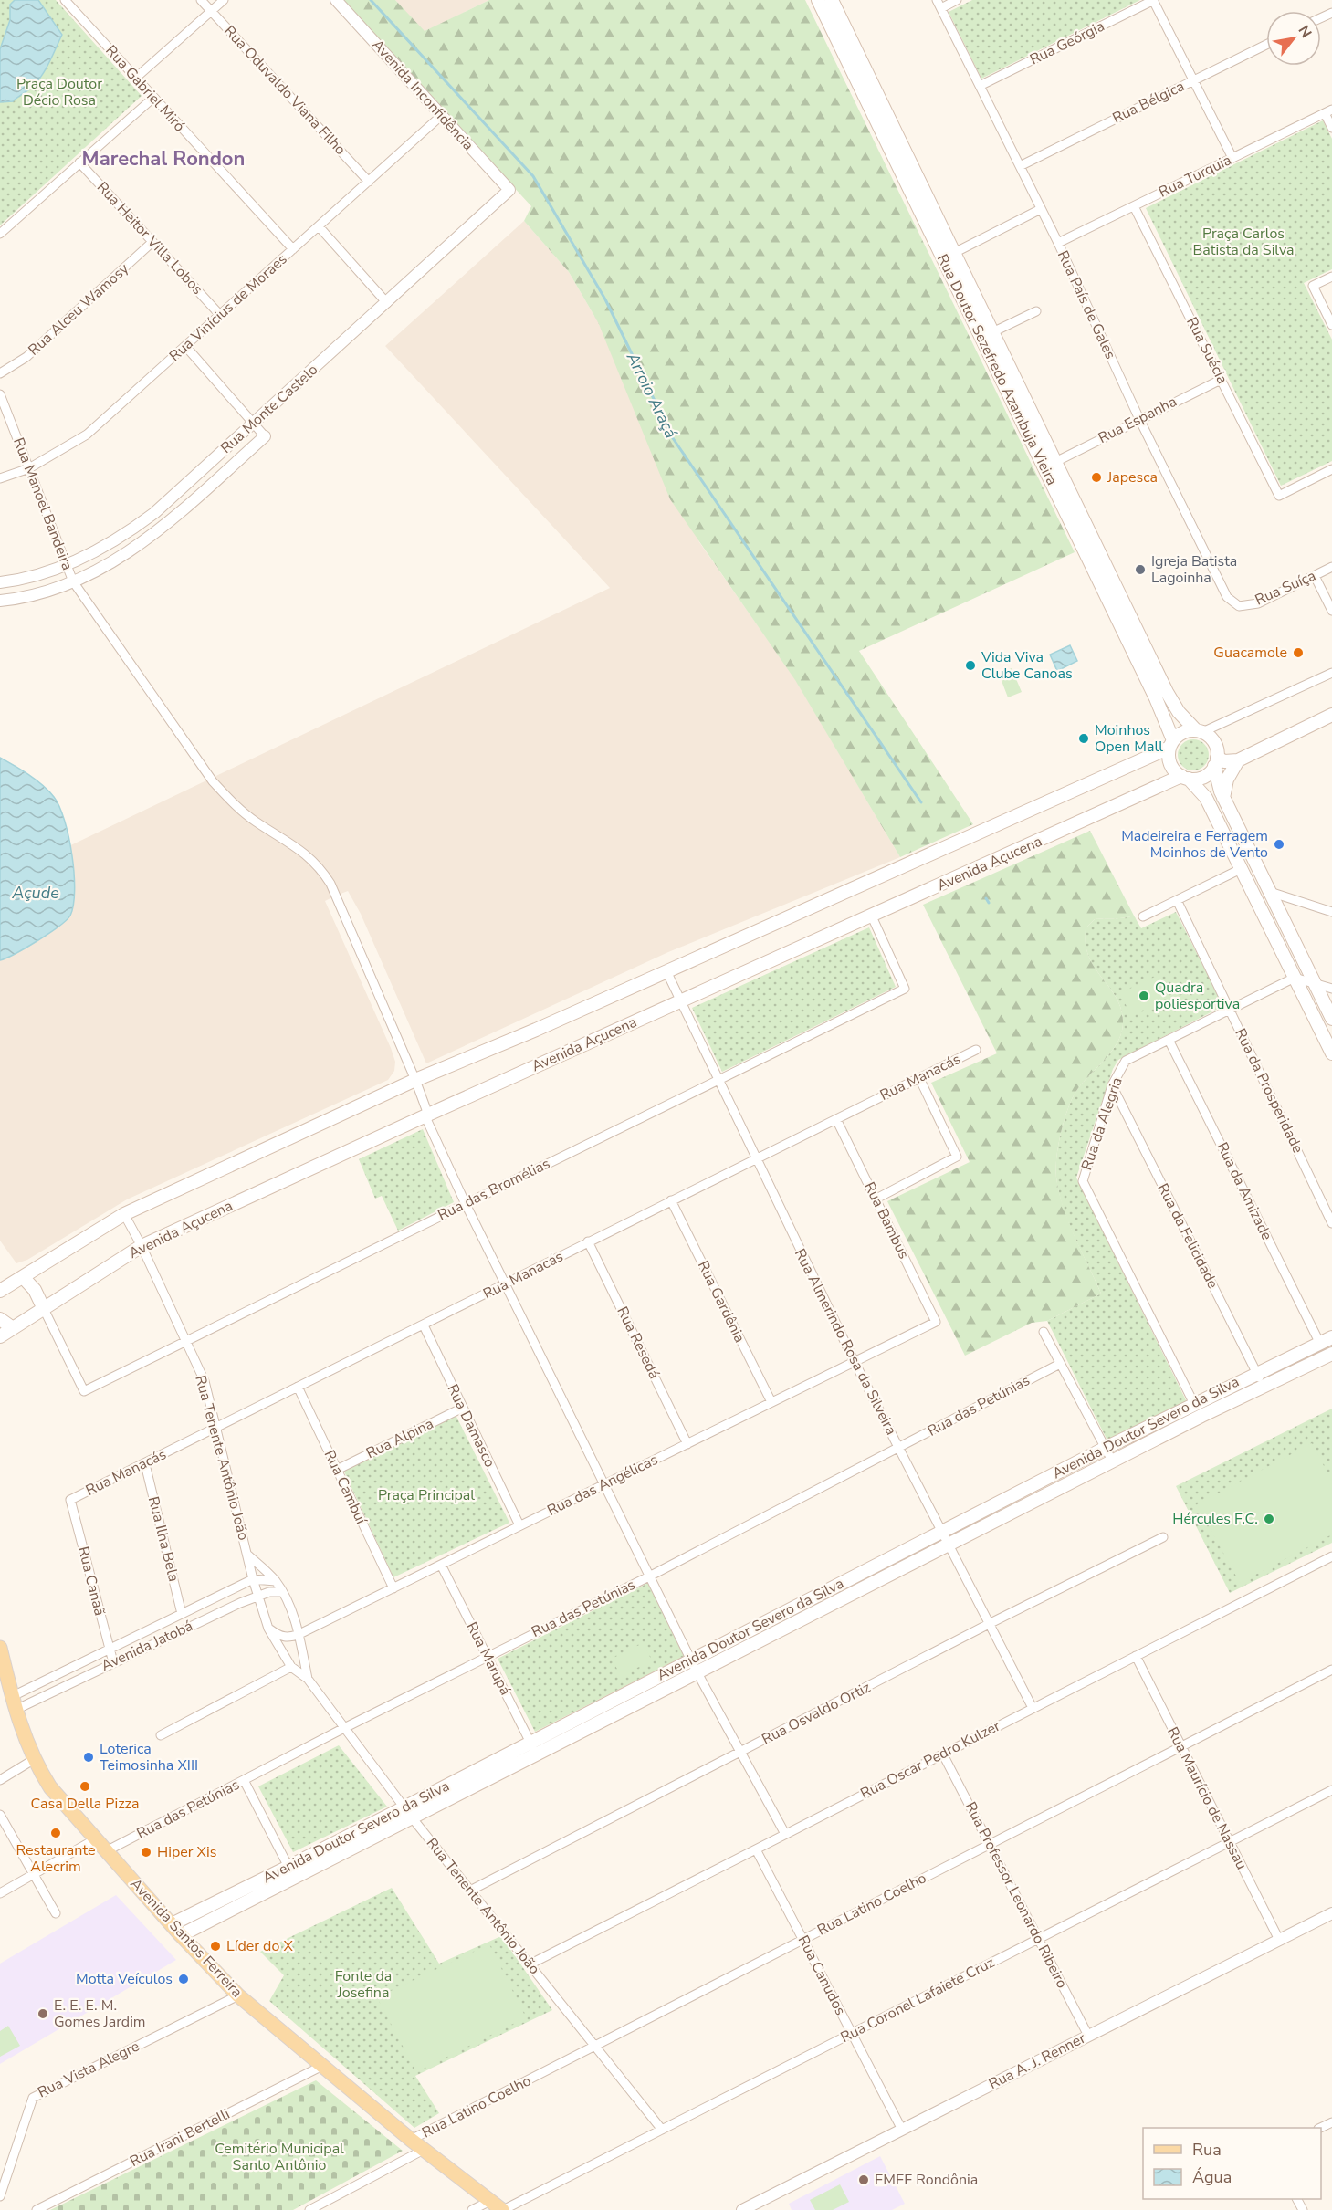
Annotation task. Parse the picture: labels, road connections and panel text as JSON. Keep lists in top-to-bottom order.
{
  "streets": {
    "main road": [
      "Rua Doutor Sezefredo Azambuja Vieira",
      "Avenida Açucena",
      "Avenida Doutor Severo da Silva",
      "Avenida Santos Ferreira"
    ],
    "street": [
      "Rua Geórgia",
      "Rua Gabriel Miró",
      "Rua Oduvaldo Viana Filho",
      "Avenida Inconfidência",
      "Rua Bélgica",
      "Rua Turquia",
      "Rua Heitor Villa Lobos",
      "Rua País de Gales",
      "Rua Vinícius de Moraes",
      "Rua Alceu Wamosy",
      "Rua Suécia",
      "Rua Monte Castelo",
      "Rua Espanha",
      "Rua Manoel Bandeira",
      "Rua Suíça",
      "Rua Manacás",
      "Rua da Prosperidade",
      "Rua da Alegria",
      "Rua das Bromélias",
      "Rua da Amizade",
      "Rua Bambus",
      "Rua da Felicidade",
      "Rua Gardênia",
      "Rua Almerindo Rosa da Silveira",
      "Rua Resedá",
      "Rua das Petúnias",
      "Rua Damasco",
      "Rua Alpina",
      "Rua Tenente Antônio João",
      "Rua das Angélicas",
      "Rua Cambuí",
      "Rua Ilha Bela",
      "Rua Canaã",
      "Avenida Jatobá",
      "Rua Marupá",
      "Rua Osvaldo Ortiz",
      "Rua Oscar Pedro Kulzer",
      "Rua Maurício de Nassau",
      "Rua Professor Leonardo Ribeiro",
      "Rua Latino Coelho",
      "Rua Canudos",
      "Rua Coronel Lafaiete Cruz",
      "Rua A. J. Renner",
      "Rua Vista Alegre",
      "Rua Irani Bertelli"
    ]
  },
  "crossings": [
    ["Rua Geórgia", "Rua País de Gales"],
    ["Rua Gabriel Miró", "Rua Vinícius de Moraes"],
    ["Rua Oduvaldo Viana Filho", "Rua Vinícius de Moraes"],
    ["Avenida Inconfidência", "Rua Vinícius de Moraes"],
    ["Avenida Inconfidência", "Rua Monte Castelo"],
    ["Rua Bélgica", "Rua País de Gales"],
    ["Rua Turquia", "Rua País de Gales"],
    ["Rua Turquia", "Rua Suécia"],
    ["Rua Heitor Villa Lobos", "Rua Vinícius de Moraes"],
    ["Rua Heitor Villa Lobos", "Rua Alceu Wamosy"],
    ["Rua País de Gales", "Rua Espanha"],
    ["Rua País de Gales", "Rua Suíça"],
    ["Rua Vinícius de Moraes", "Rua Manoel Bandeira"],
    ["Rua Suécia", "Rua Espanha"],
    ["Rua Doutor Sezefredo Azambuja Vieira", "Rua Espanha"],
    ["Rua Doutor Sezefredo Azambuja Vieira", "Avenida Açucena"],
    ["Rua Monte Castelo", "Rua Manoel Bandeira"],
    ["Rua Manoel Bandeira", "Avenida Açucena"],
    ["Rua Manoel Bandeira", "Rua Manacás"],
    ["Rua Manoel Bandeira", "Rua das Bromélias"],
    ["Rua Manoel Bandeira", "Rua das Petúnias"],
    ["Rua Manoel Bandeira", "Avenida Doutor Severo da Silva"],
    ["Rua Manoel Bandeira", "Rua das Angélicas"],
    ["Rua Manoel Bandeira", "Rua Osvaldo Ortiz"],
    ["Rua Manoel Bandeira", "Rua Oscar Pedro Kulzer"],
    ["Avenida Açucena", "Rua das Bromélias"],
    ["Avenida Açucena", "Rua Almerindo Rosa da Silveira"],
    ["Avenida Açucena", "Rua Tenente Antônio João"],
    ["Rua Manacás", "Rua Bambus"],
    ["Rua Manacás", "Rua Gardênia"],
    ["Rua Manacás", "Rua Almerindo Rosa da Silveira"],
    ["Rua Manacás", "Rua Resedá"],
    ["Rua Manacás", "Rua Damasco"],
    ["Rua Manacás", "Rua Tenente Antônio João"],
    ["Rua Manacás", "Rua Cambuí"],
    ["Rua Manacás", "Rua Ilha Bela"],
    ["Rua Manacás", "Rua Canaã"],
    ["Rua da Prosperidade", "Rua da Alegria"],
    ["Rua da Alegria", "Rua da Amizade"],
    ["Rua da Alegria", "Rua da Felicidade"],
    ["Rua da Alegria", "Avenida Doutor Severo da Silva"],
    ["Rua das Bromélias", "Rua Almerindo Rosa da Silveira"],
    ["Rua das Bromélias", "Rua Tenente Antônio João"],
    ["Rua da Amizade", "Avenida Doutor Severo da Silva"],
    ["Rua Bambus", "Rua das Angélicas"],
    ["Rua da Felicidade", "Avenida Doutor Severo da Silva"],
    ["Rua Gardênia", "Rua das Angélicas"],
    ["Rua Almerindo Rosa da Silveira", "Rua das Petúnias"],
    ["Rua Almerindo Rosa da Silveira", "Avenida Doutor Severo da Silva"],
    ["Rua Almerindo Rosa da Silveira", "Rua das Angélicas"],
    ["Rua Almerindo Rosa da Silveira", "Rua Osvaldo Ortiz"],
    ["Rua Almerindo Rosa da Silveira", "Rua Oscar Pedro Kulzer"],
    ["Rua Resedá", "Rua das Angélicas"],
    ["Rua das Petúnias", "Rua Tenente Antônio João"],
    ["Rua das Petúnias", "Rua Marupá"],
    ["Rua das Petúnias", "Avenida Santos Ferreira"],
    ["Rua Damasco", "Rua Alpina"],
    ["Rua Damasco", "Rua das Angélicas"],
    ["Avenida Doutor Severo da Silva", "Rua Tenente Antônio João"],
    ["Avenida Doutor Severo da Silva", "Rua Marupá"],
    ["Avenida Doutor Severo da Silva", "Avenida Santos Ferreira"],
    ["Rua Alpina", "Rua Cambuí"],
    ["Rua Tenente Antônio João", "Rua das Angélicas"],
    ["Rua Tenente Antônio João", "Avenida Jatobá"],
    ["Rua Tenente Antônio João", "Rua Osvaldo Ortiz"],
    ["Rua Tenente Antônio João", "Rua Oscar Pedro Kulzer"],
    ["Rua Tenente Antônio João", "Rua Latino Coelho"],
    ["Rua Tenente Antônio João", "Rua Coronel Lafaiete Cruz"],
    ["Rua das Angélicas", "Rua Cambuí"],
    ["Rua das Angélicas", "Rua Marupá"],
    ["Rua Ilha Bela", "Avenida Jatobá"],
    ["Rua Canaã", "Avenida Jatobá"],
    ["Avenida Jatobá", "Avenida Santos Ferreira"],
    ["Rua Oscar Pedro Kulzer", "Rua Maurício de Nassau"],
    ["Rua Oscar Pedro Kulzer", "Rua Professor Leonardo Ribeiro"],
    ["Rua Oscar Pedro Kulzer", "Rua Canudos"],
    ["Rua Maurício de Nassau", "Rua Latino Coelho"],
    ["Rua Maurício de Nassau", "Rua Coronel Lafaiete Cruz"],
    ["Rua Maurício de Nassau", "Rua A. J. Renner"],
    ["Rua Professor Leonardo Ribeiro", "Rua Latino Coelho"],
    ["Rua Professor Leonardo Ribeiro", "Rua Coronel Lafaiete Cruz"],
    ["Rua Professor Leonardo Ribeiro", "Rua A. J. Renner"],
    ["Rua Latino Coelho", "Avenida Santos Ferreira"],
    ["Rua Latino Coelho", "Rua Canudos"],
    ["Avenida Santos Ferreira", "Rua Coronel Lafaiete Cruz"],
    ["Avenida Santos Ferreira", "Rua Vista Alegre"],
    ["Avenida Santos Ferreira", "Rua Irani Bertelli"],
    ["Rua Canudos", "Rua Coronel Lafaiete Cruz"],
    ["Rua Canudos", "Rua A. J. Renner"]
  ],
  "districts": ["Marechal Rondon"],
  "water": ["Arroio Araçá", "Açude"],
  "parks": [
    "Praça Doutor Décio Rosa",
    "Praça Carlos Batista da Silva",
    "Praça Principal",
    "Fonte da Josefina",
    "Cemitério Municipal Santo Antônio"
  ],
  "places": [
    "Japesca",
    "Igreja Batista Lagoinha",
    "Guacamole",
    "Vida Viva Clube Canoas",
    "Moinhos Open Mall",
    "Madeireira e Ferragem Moinhos de Vento",
    "Quadra poliesportiva",
    "Hércules F.C.",
    "Loterica Teimosinha XIII",
    "Casa Della Pizza",
    "Restaurante Alecrim",
    "Hiper Xis",
    "Líder do X",
    "Motta Veículos",
    "E. E. E. M. Gomes Jardim",
    "EMEF Rondônia"
  ],
  "legend": ["Rua", "Água"],
  "north": "top right"
}
